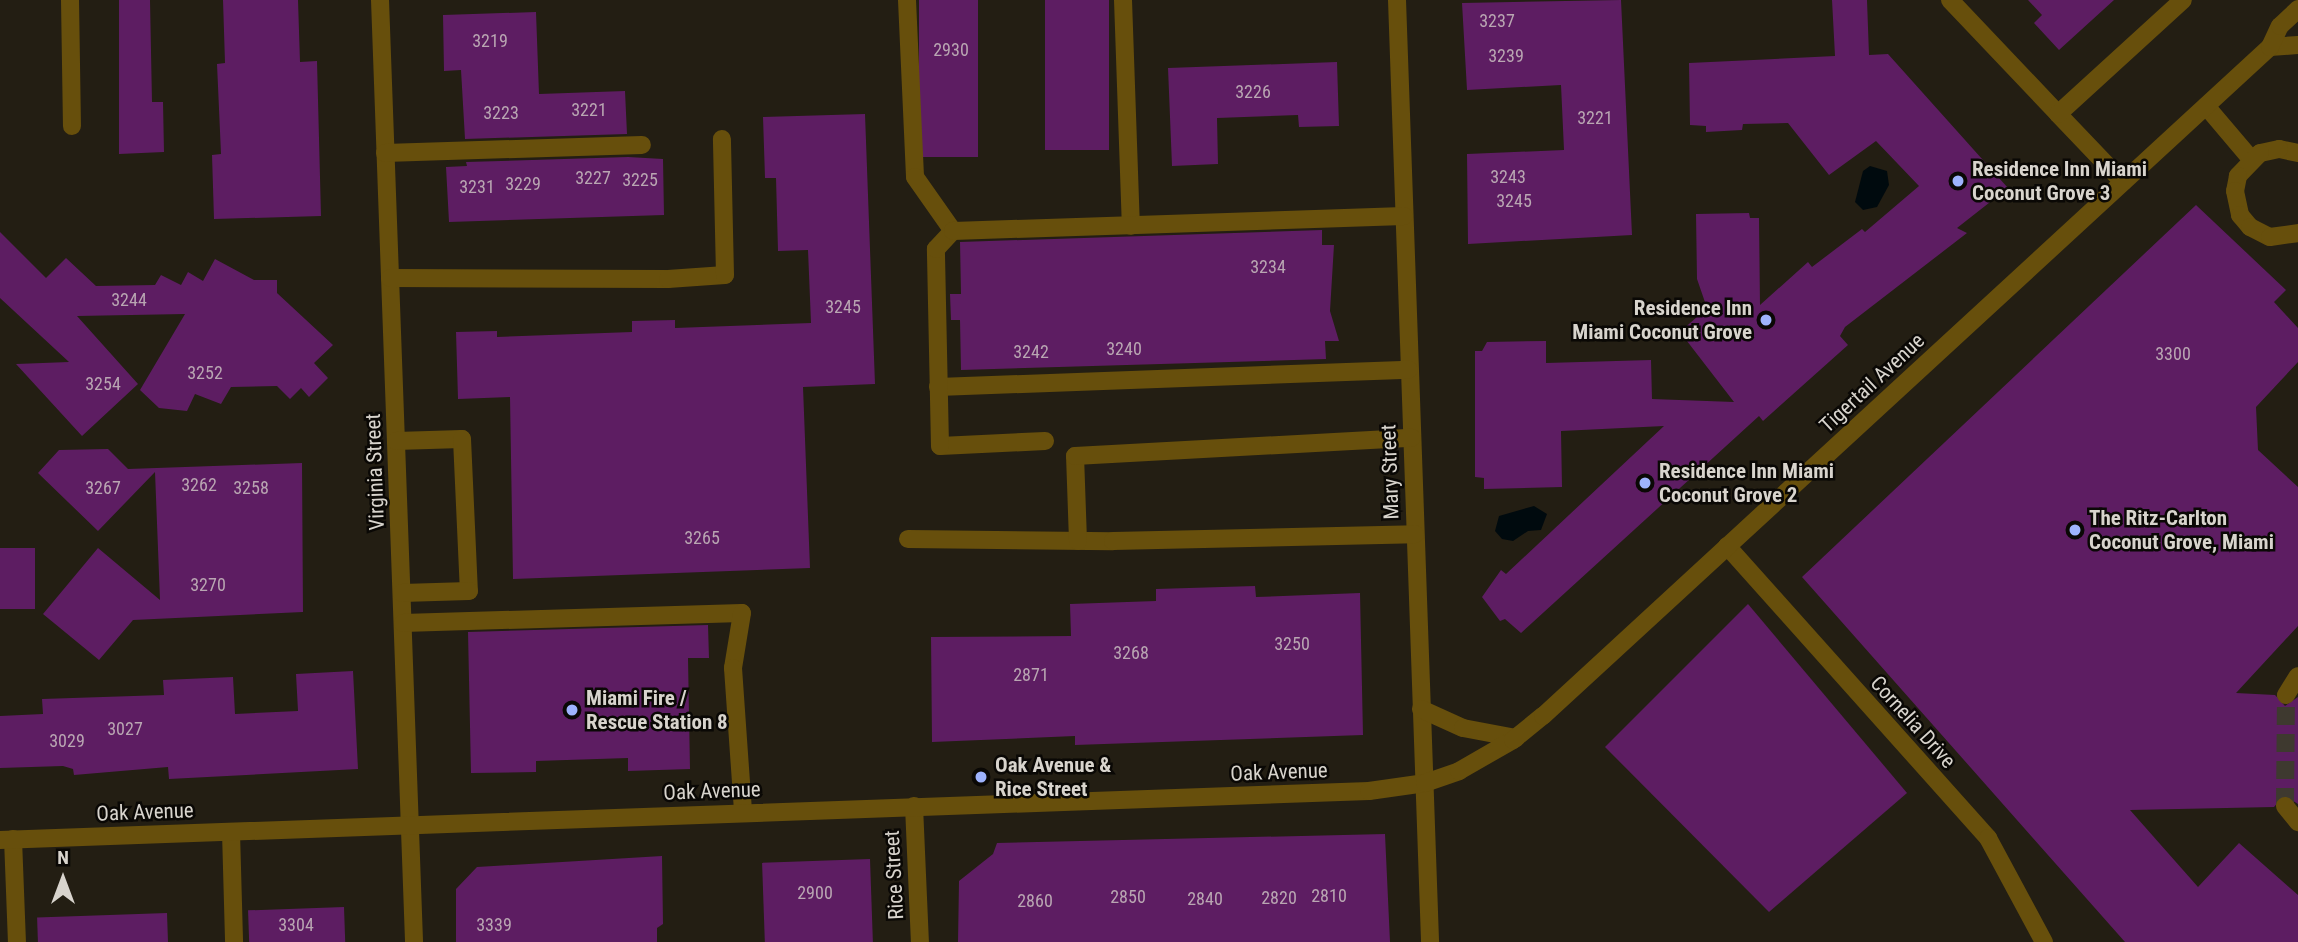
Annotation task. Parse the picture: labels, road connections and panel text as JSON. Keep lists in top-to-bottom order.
{
  "streets": {
    "street": [
      "Tigertail Avenue",
      "Virginia Street",
      "Mary Street",
      "Cornelia Drive",
      "Oak Avenue",
      "Rice Street"
    ]
  },
  "crossings": [
    ["Tigertail Avenue", "Mary Street"],
    ["Tigertail Avenue", "Cornelia Drive"],
    ["Tigertail Avenue", "Oak Avenue"],
    ["Virginia Street", "Oak Avenue"],
    ["Mary Street", "Oak Avenue"],
    ["Oak Avenue", "Rice Street"]
  ],
  "places": [
    "Residence Inn Miami Coconut Grove 3",
    "Residence Inn Miami Coconut Grove",
    "Residence Inn Miami Coconut Grove 2",
    "The Ritz-Carlton Coconut Grove, Miami",
    "Miami Fire / Rescue Station 8",
    "Oak Avenue & Rice Street"
  ],
  "house_numbers": [
    "3237",
    "3219",
    "2930",
    "3239",
    "3226",
    "3221",
    "3223",
    "3221",
    "3243",
    "3227",
    "3225",
    "3229",
    "3231",
    "3245",
    "3234",
    "3244",
    "3245",
    "3240",
    "3242",
    "3300",
    "3252",
    "3254",
    "3262",
    "3267",
    "3258",
    "3265",
    "3270",
    "3250",
    "3268",
    "2871",
    "3027",
    "3029",
    "2900",
    "2810",
    "2850",
    "2820",
    "2840",
    "2860",
    "3304",
    "3339"
  ],
  "north": "top"
}
